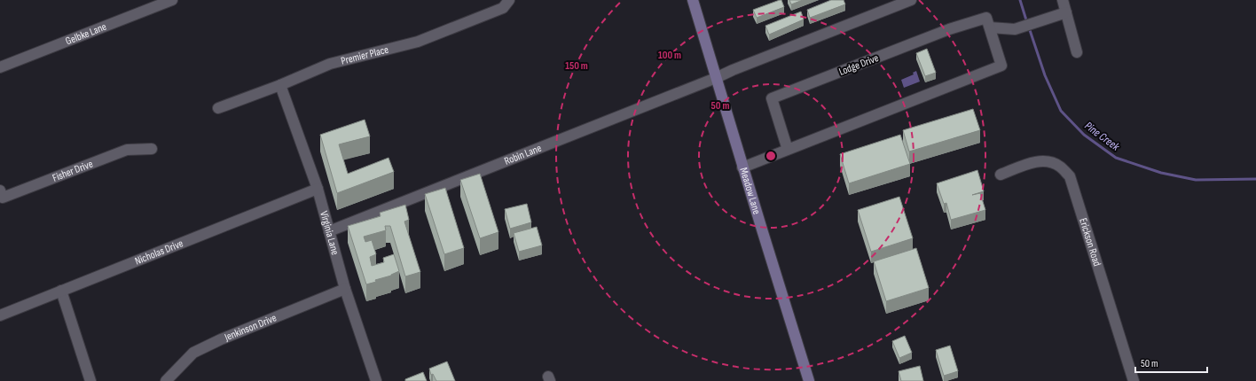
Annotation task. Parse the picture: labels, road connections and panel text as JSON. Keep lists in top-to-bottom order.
{
  "streets": {
    "street": [
      "Gelbke Lane",
      "Premier Place",
      "Lodge Drive",
      "Robin Lane",
      "Fisher Drive",
      "Meadow Lane",
      "Virginia Lane",
      "Erickson Road",
      "Nicholas Drive",
      "Jenkinson Drive"
    ]
  },
  "crossings": [
    ["Premier Place", "Virginia Lane"],
    ["Robin Lane", "Meadow Lane"],
    ["Robin Lane", "Virginia Lane"],
    ["Virginia Lane", "Nicholas Drive"],
    ["Virginia Lane", "Jenkinson Drive"]
  ],
  "water": ["Pine Creek"],
  "scale_bar": "50 m",
  "rings": ["100 m", "150 m", "50 m"]
}
